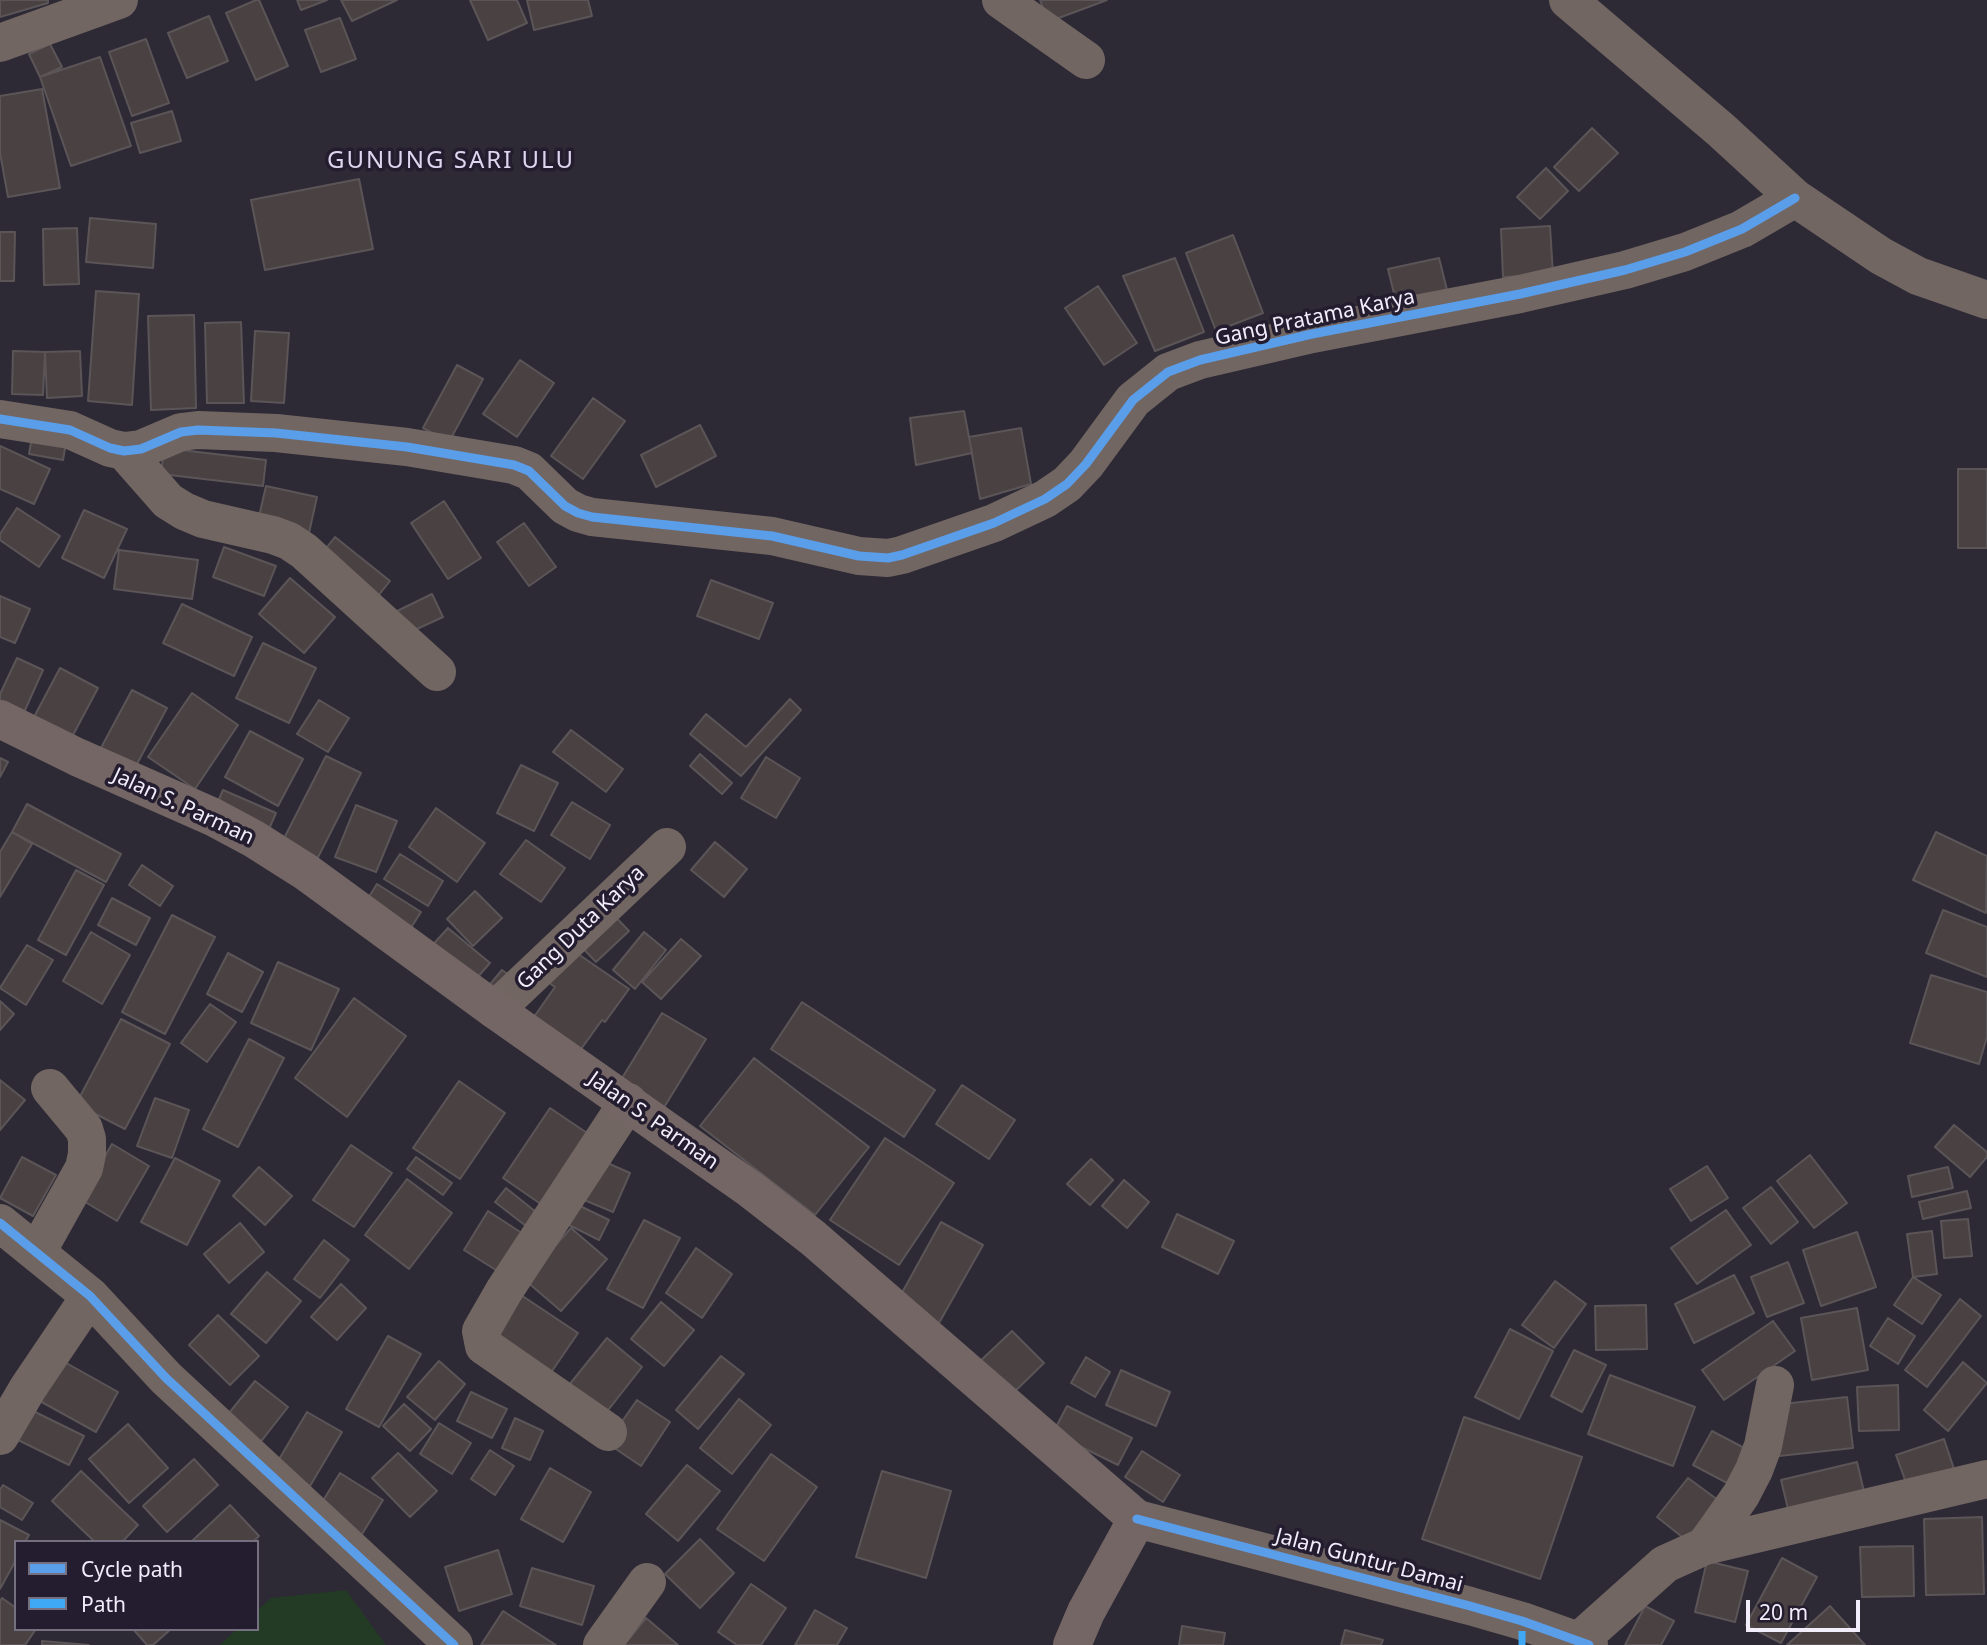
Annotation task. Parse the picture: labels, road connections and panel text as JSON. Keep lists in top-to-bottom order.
{
  "streets": {
    "main road": ["Jalan S. Parman"],
    "street": ["Gang Pratama Karya", "Gang Duta Karya", "Jalan Guntur Damai"]
  },
  "crossings": [
    ["Jalan S. Parman", "Gang Duta Karya"],
    ["Jalan S. Parman", "Jalan Guntur Damai"]
  ],
  "districts": ["GUNUNG SARI ULU"],
  "legend": ["Cycle path", "Path"],
  "scale_bar": "20 m"
}
